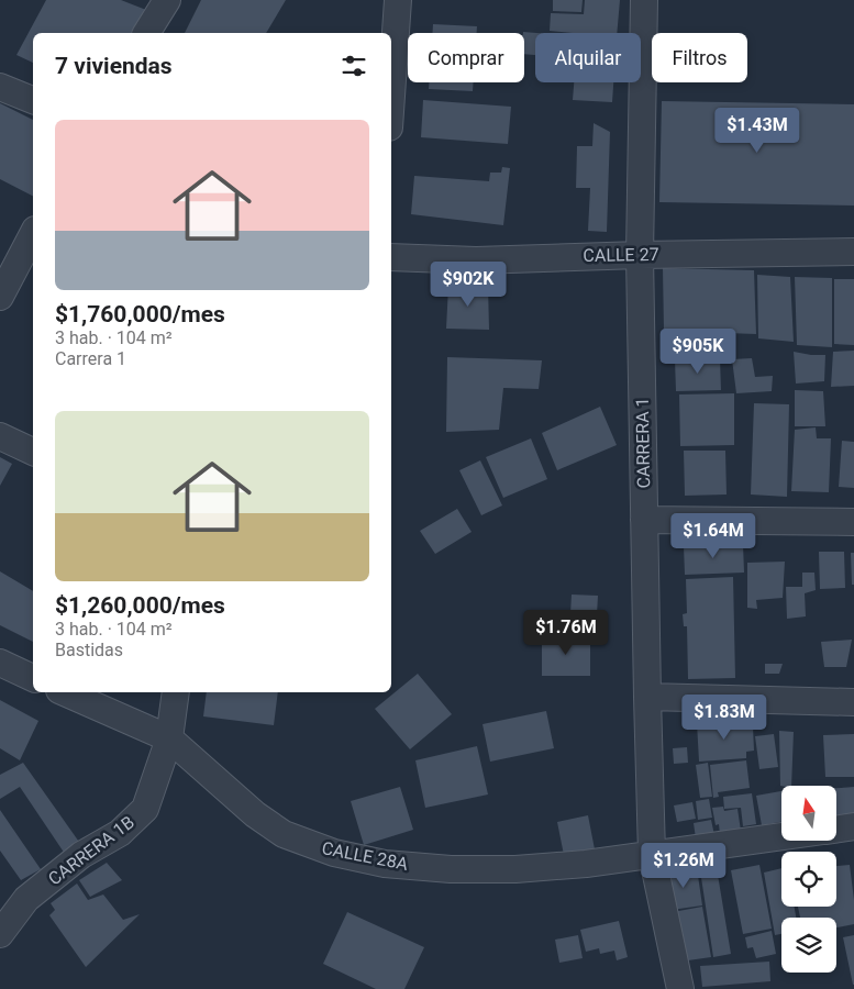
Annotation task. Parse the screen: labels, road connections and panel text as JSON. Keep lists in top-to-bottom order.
{
  "streets": {
    "street": [
      "CALLE 27",
      "CARRERA 1",
      "CARRERA 1B",
      "CALLE 28A"
    ]
  },
  "crossings": [
    ["CALLE 27", "CARRERA 1"],
    ["CARRERA 1", "CALLE 28A"],
    ["CARRERA 1B", "CALLE 28A"]
  ],
  "north": "top",
  "page": {
    "chip": ["Comprar", "Alquilar", "Filtros"],
    "heading": "7 viviendas",
    "list": [
      {
        "name": "$1,760,000/mes",
        "note": "3 hab. · 104 m² · Carrera 1"
      },
      {
        "name": "$1,260,000/mes",
        "note": "3 hab. · 104 m² · Bastidas"
      }
    ],
    "price": [
      "$1.43M",
      "$902K",
      "$905K",
      "$1.64M",
      "$1.76M",
      "$1.83M",
      "$1.26M"
    ]
  }
}
